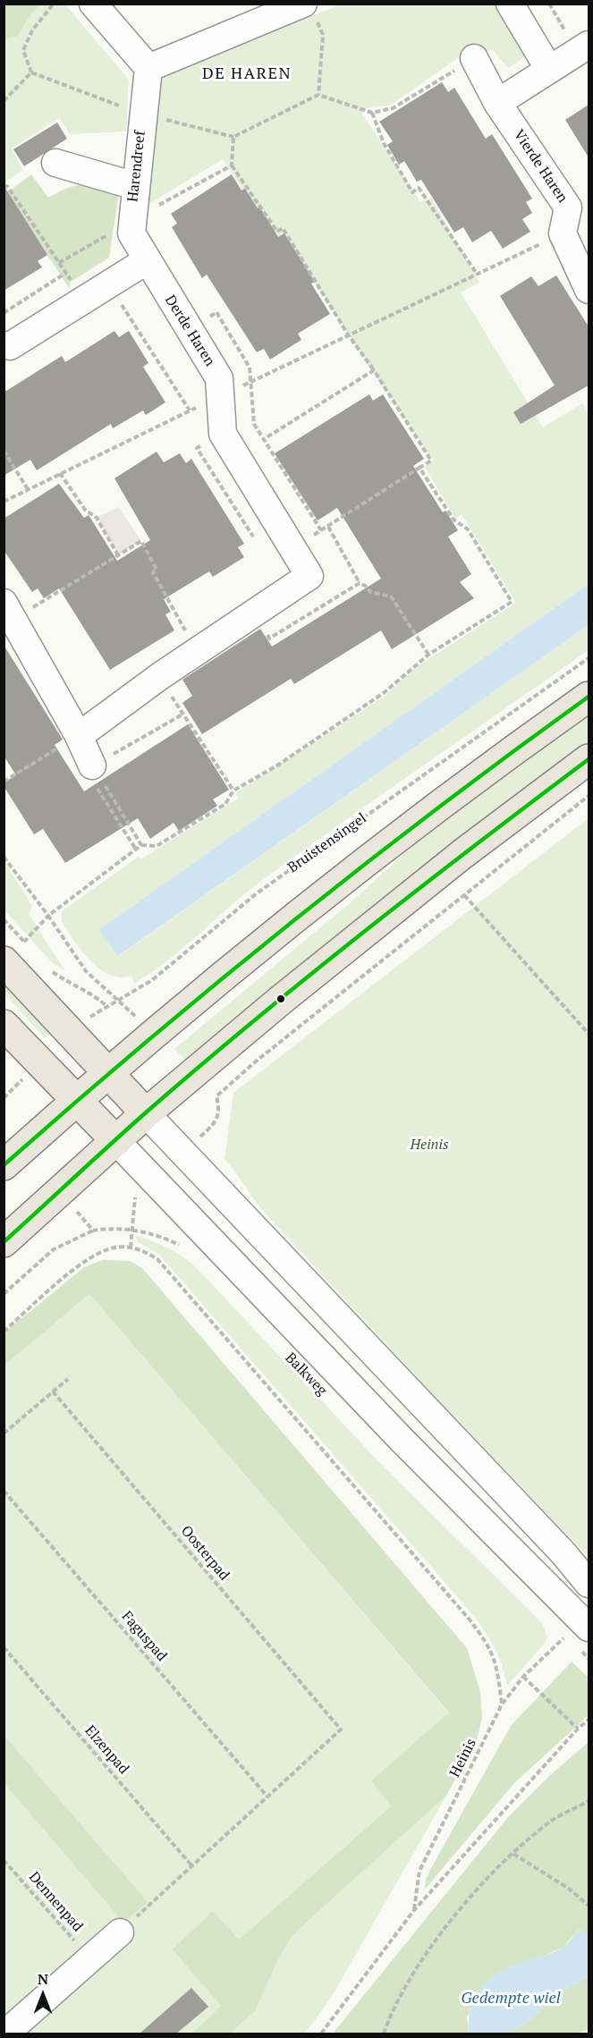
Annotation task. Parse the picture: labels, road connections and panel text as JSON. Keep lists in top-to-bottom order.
{
  "streets": {
    "street": [
      "Harendreef",
      "Vierde Haren",
      "Derde Haren",
      "Balkweg"
    ],
    "path": [
      "Bruistensingel",
      "Oosterpad",
      "Faguspad",
      "Elzenpad",
      "Heinis",
      "Dennenpad"
    ]
  },
  "crossings": [
    ["Harendreef", "Derde Haren"],
    ["Balkweg", "Heinis"],
    ["Oosterpad", "Faguspad"]
  ],
  "districts": ["DE HAREN"],
  "water": ["Gedempte wiel"],
  "parks": ["Heinis"],
  "north": "top"
}
